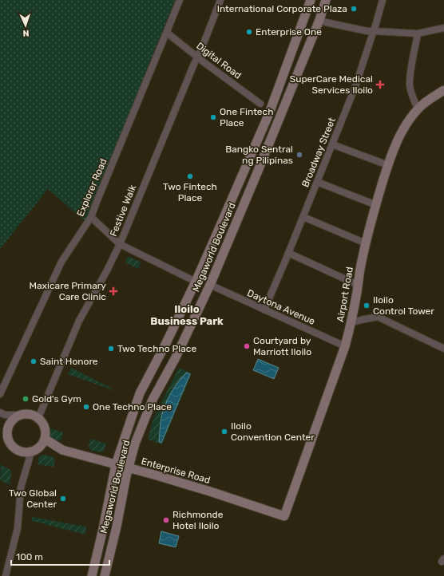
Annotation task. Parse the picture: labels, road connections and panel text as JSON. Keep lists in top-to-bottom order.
{
  "streets": {
    "main road": ["Megaworld Boulevard", "Airport Road", "Enterprise Road"],
    "street": [
      "Digital Road",
      "Broadway Street",
      "Explorer Road",
      "Festive Walk",
      "Daytona Avenue"
    ]
  },
  "crossings": [
    ["Digital Road", "Explorer Road"],
    ["Digital Road", "Festive Walk"],
    ["Broadway Street", "Daytona Avenue"],
    ["Megaworld Boulevard", "Daytona Avenue"],
    ["Megaworld Boulevard", "Enterprise Road"],
    ["Airport Road", "Daytona Avenue"],
    ["Airport Road", "Enterprise Road"]
  ],
  "districts": ["Iloilo Business Park"],
  "places": {
    "other": [
      "International Corporate Plaza",
      "Enterprise One",
      "One Fintech Place",
      "Bangko Sentral ng Pilipinas",
      "Two Fintech Place",
      "Iloilo Control Tower",
      "Courtyard by Marriott Iloilo",
      "Two Techno Place",
      "Saint Honore",
      "Gold's Gym",
      "One Techno Place",
      "Iloilo Convention Center",
      "Two Global Center",
      "Richmonde Hotel Iloilo"
    ],
    "health": ["SuperCare Medical Services Iloilo", "Maxicare Primary Care Clinic"]
  },
  "scale_bar": "100 m",
  "north": "bottom"
}
